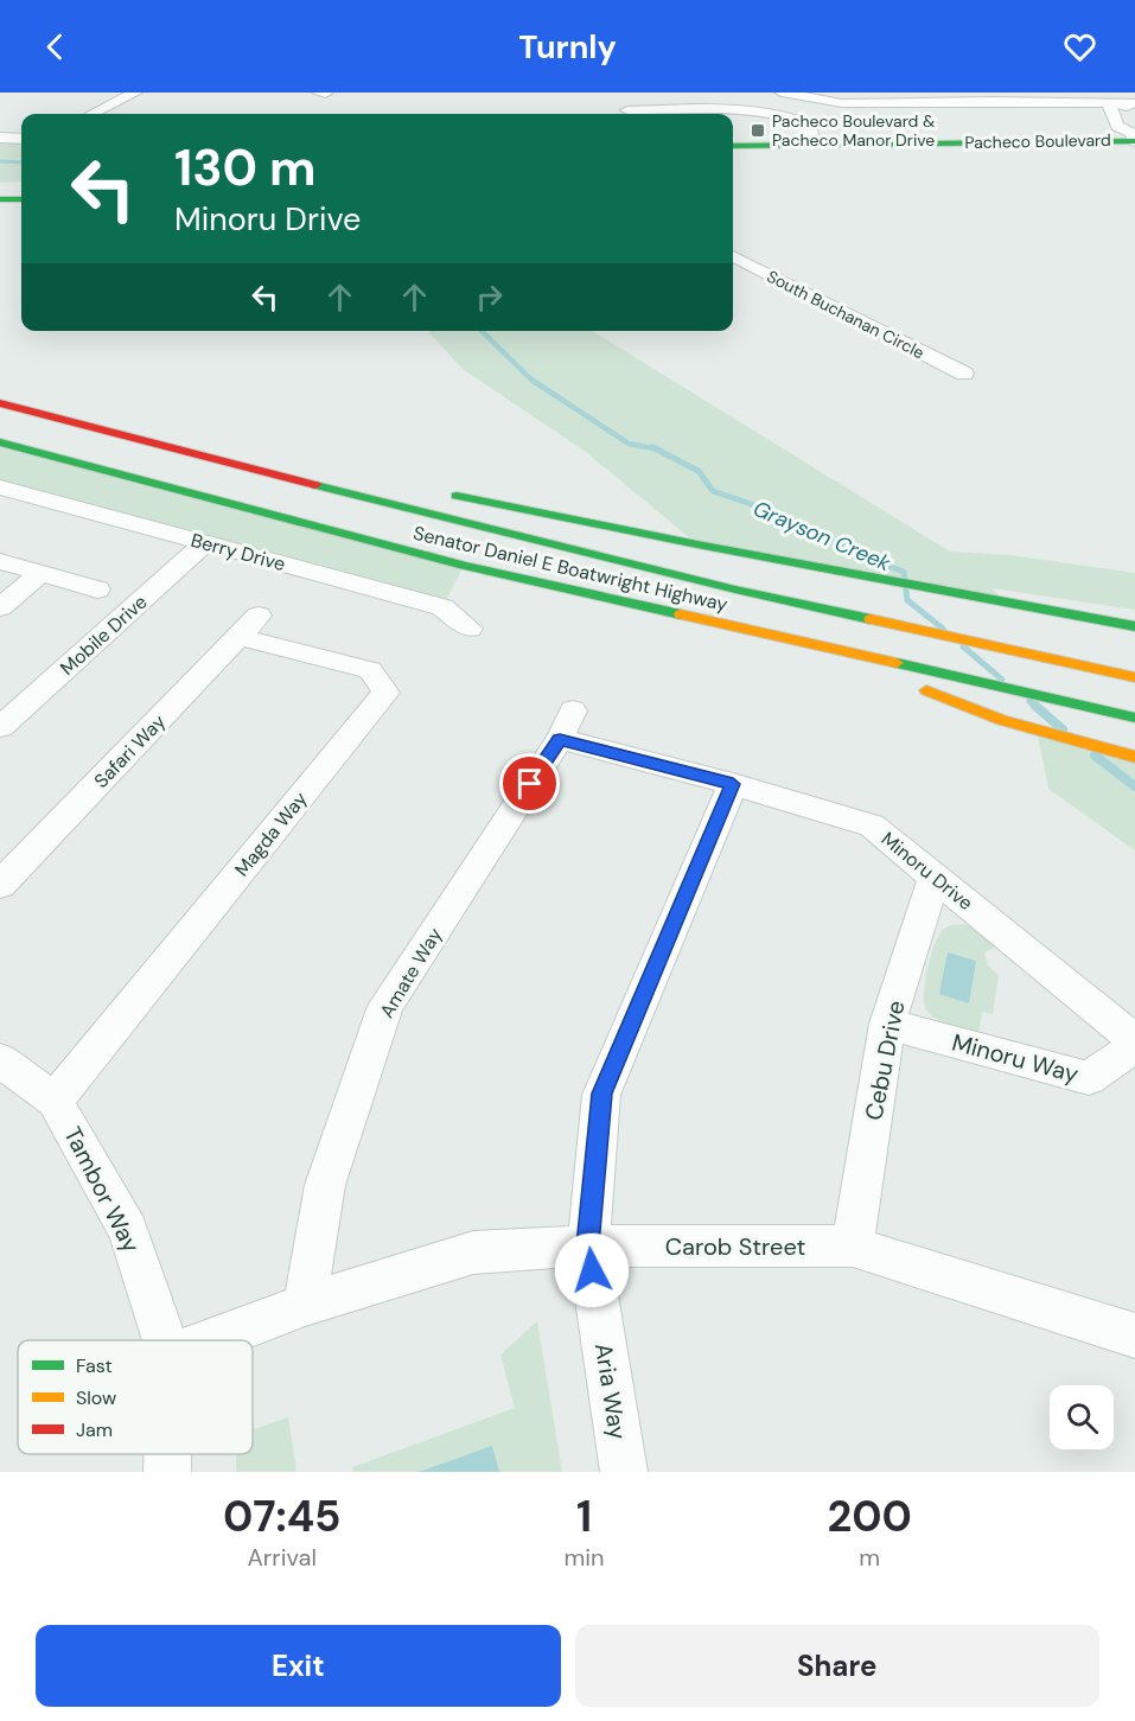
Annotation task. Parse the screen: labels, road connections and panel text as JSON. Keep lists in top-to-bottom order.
{
  "streets": {
    "main road": ["Pacheco Boulevard", "Senator Daniel E Boatwright Highway"],
    "street": [
      "South Buchanan Circle",
      "Berry Drive",
      "Mobile Drive",
      "Safari Way",
      "Magda Way",
      "Minoru Drive",
      "Amate Way",
      "Minoru Way",
      "Cebu Drive",
      "Tambor Way",
      "Carob Street",
      "Aria Way"
    ]
  },
  "crossings": [
    ["Berry Drive", "Mobile Drive"],
    ["Safari Way", "Magda Way"],
    ["Magda Way", "Tambor Way"],
    ["Minoru Drive", "Amate Way"],
    ["Minoru Drive", "Cebu Drive"],
    ["Minoru Drive", "Aria Way"],
    ["Amate Way", "Carob Street"],
    ["Minoru Way", "Cebu Drive"],
    ["Cebu Drive", "Carob Street"],
    ["Carob Street", "Aria Way"]
  ],
  "water": ["Grayson Creek"],
  "places": {
    "transit": ["Pacheco Boulevard & Pacheco Manor Drive"]
  },
  "legend": ["Fast", "Slow", "Jam"],
  "page": {
    "header": "Turnly",
    "turn": ["130 m", "Minoru Drive"],
    "eta": [
      "07:45",
      "Arrival",
      "1",
      "min",
      "200",
      "m"
    ],
    "buttons": ["Exit", "Share"]
  }
}
